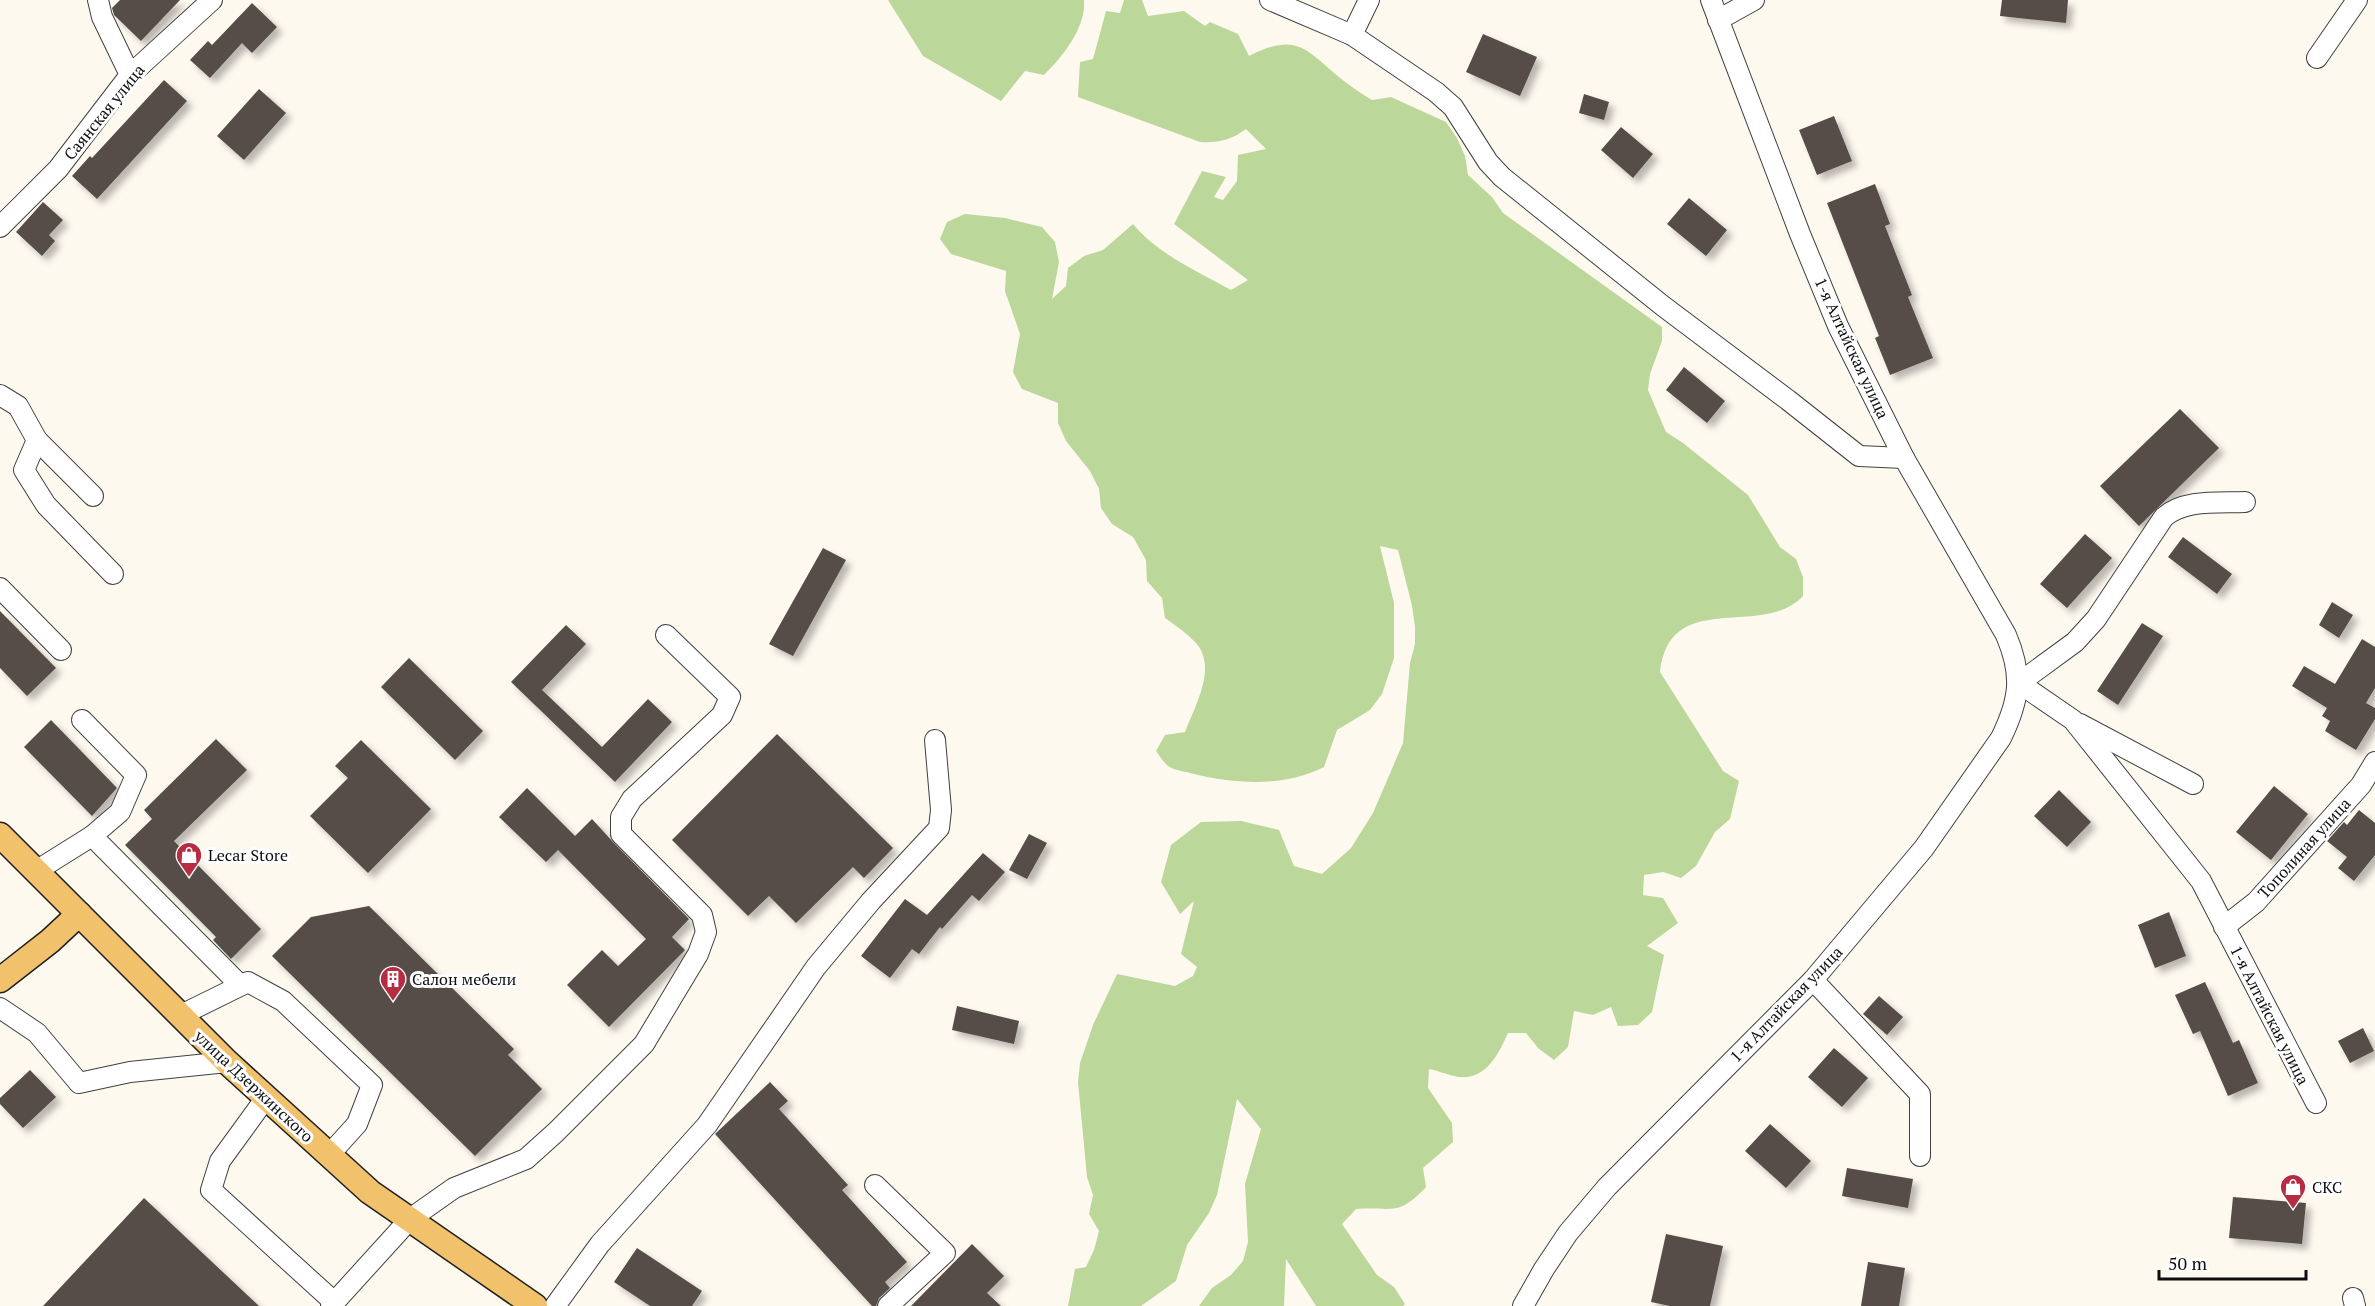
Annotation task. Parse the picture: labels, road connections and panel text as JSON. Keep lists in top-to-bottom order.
{
  "streets": {
    "main road": ["улица Дзержинского"],
    "street": ["Саянская улица", "1-я Алтайская улица", "Тополиная улица"]
  },
  "crossings": [
    ["1-я Алтайская улица", "Тополиная улица"]
  ],
  "places": {
    "shop": ["Lecar Store", "СКС"],
    "building": ["Салон мебели"]
  },
  "scale_bar": "50 m"
}
